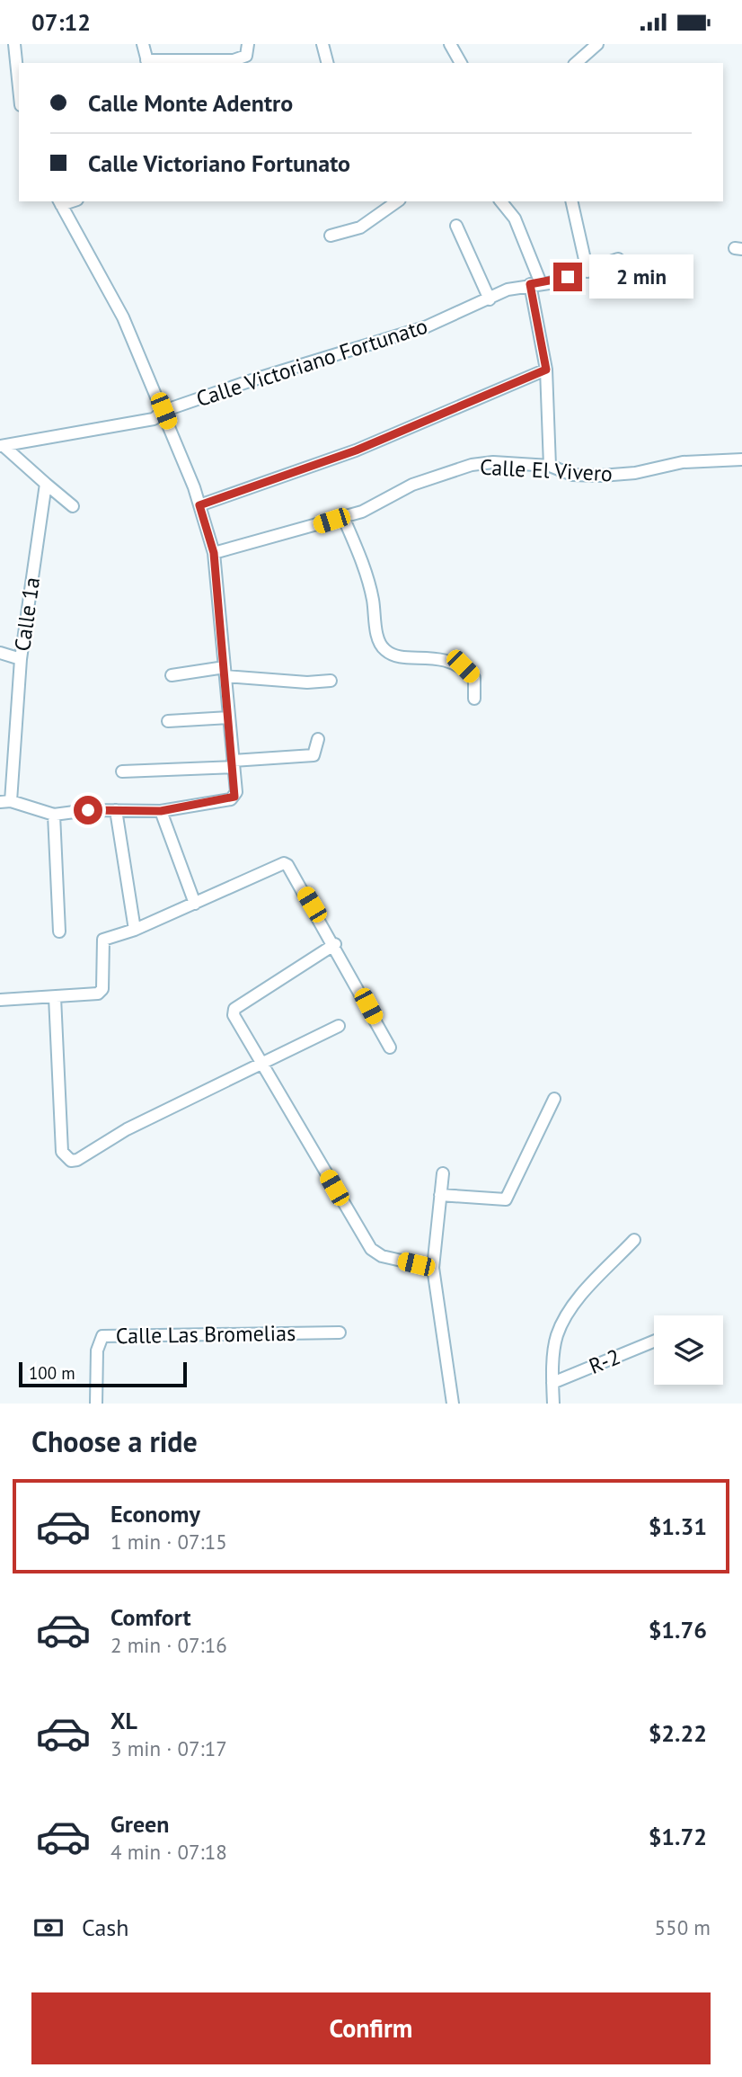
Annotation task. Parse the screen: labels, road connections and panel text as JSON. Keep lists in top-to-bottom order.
{
  "streets": {
    "street": [
      "Calle Victoriano Fortunato",
      "Calle El Vivero",
      "Calle 1a",
      "Calle Las Bromelias",
      "R-2"
    ]
  },
  "scale_bar": "100 m",
  "page": {
    "status": "07:12",
    "banner": ["Calle Monte Adentro", "Calle Victoriano Fortunato"],
    "bubble": "2 min",
    "scale": "100 m",
    "heading": "Choose a ride",
    "list": [
      {
        "name": "Economy",
        "note": "1 min · 07:15",
        "value": "$1.31"
      },
      {
        "name": "Comfort",
        "note": "2 min · 07:16",
        "value": "$1.76"
      },
      {
        "name": "XL",
        "note": "3 min · 07:17",
        "value": "$2.22"
      },
      {
        "name": "Green",
        "note": "4 min · 07:18",
        "value": "$1.72"
      }
    ],
    "pay": ["Cash", "550 m"],
    "buttons": "Confirm"
  }
}
